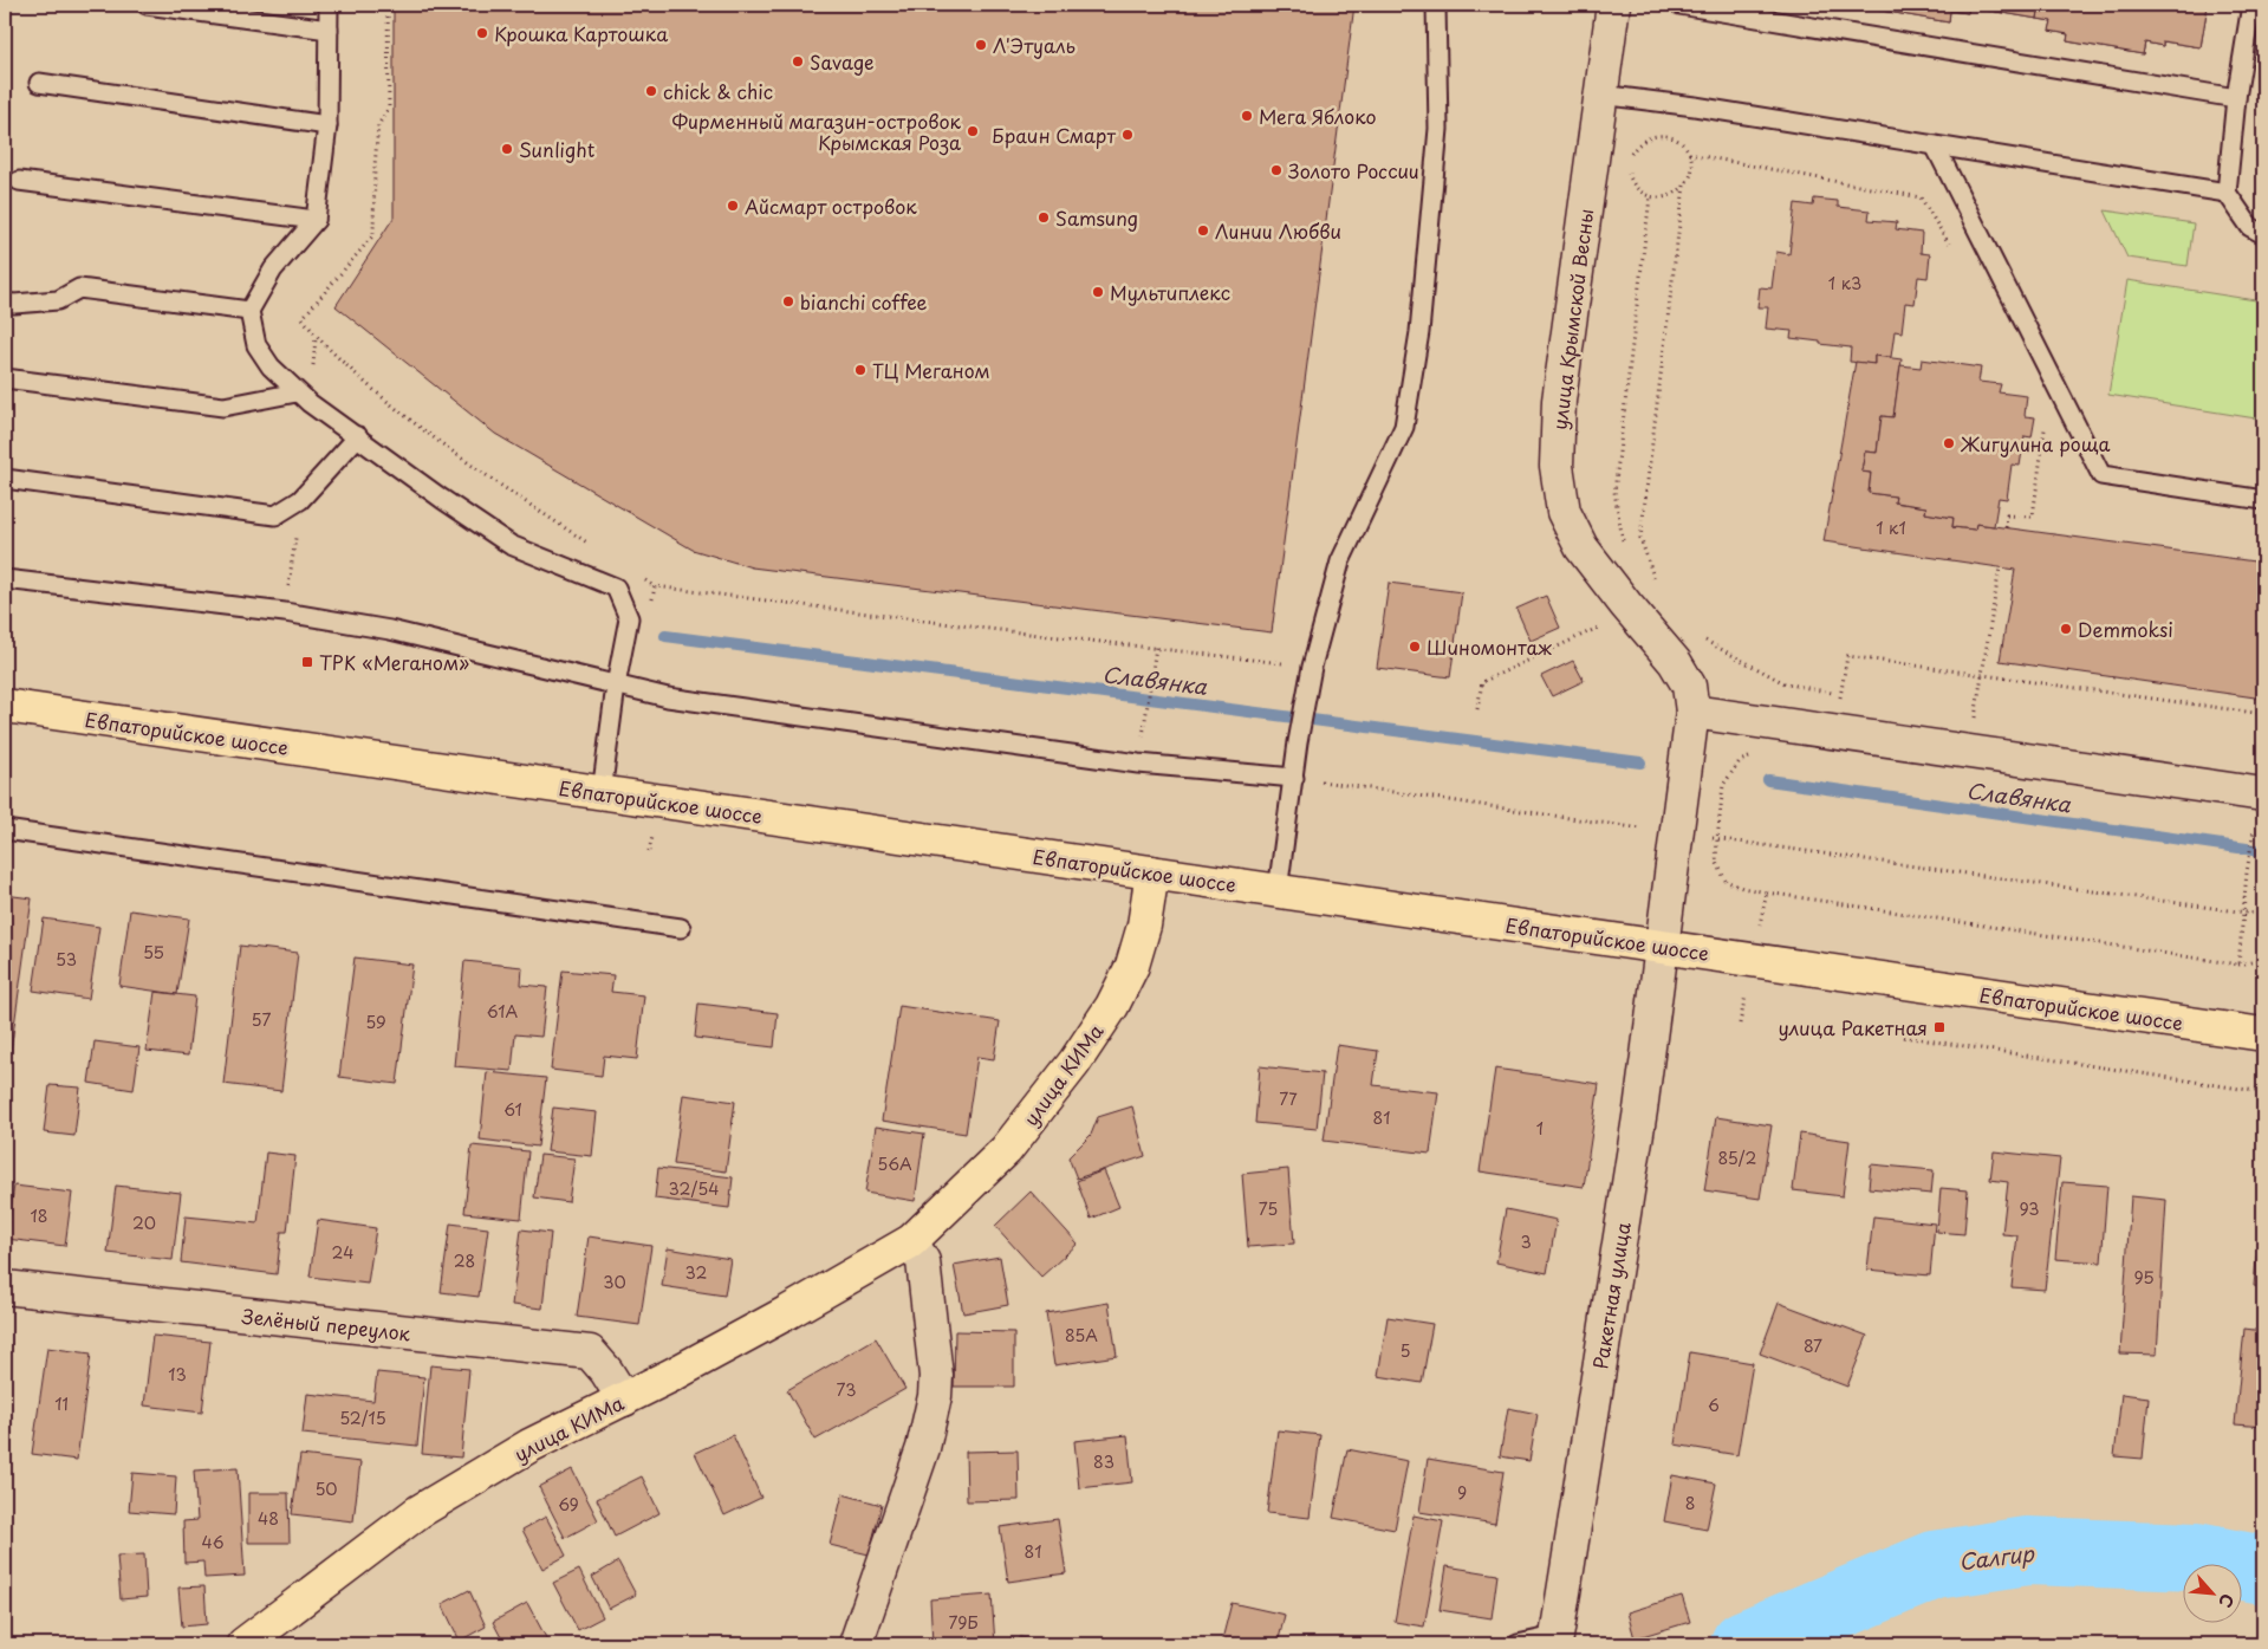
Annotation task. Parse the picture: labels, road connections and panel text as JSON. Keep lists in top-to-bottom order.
{
  "streets": {
    "main road": ["Евпаторийское шоссе", "улица КИМа"],
    "street": ["улица Крымской Весны", "Ракетная улица", "Зелёный переулок"]
  },
  "crossings": [
    ["улица Крымской Весны", "Евпаторийское шоссе"],
    ["улица Крымской Весны", "Ракетная улица"],
    ["Евпаторийское шоссе", "улица КИМа"],
    ["Евпаторийское шоссе", "Ракетная улица"],
    ["улица КИМа", "Зелёный переулок"]
  ],
  "water": ["Славянка", "Салгир"],
  "places": {
    "other": [
      "Крошка Картошка",
      "Л'Этуаль",
      "Savage",
      "chick & chic",
      "Мега Яблоко",
      "Фирменный магазин-островок Крымская Роза",
      "Браин Смарт",
      "Sunlight",
      "Золото России",
      "Айсмарт островок",
      "Samsung",
      "Линии Любви",
      "Мультиплекс",
      "bianchi coffee",
      "ТЦ Меганом",
      "Жигулина роща",
      "Demmoksi",
      "Шиномонтаж"
    ],
    "transit": ["ТРК «Меганом»", "улица Ракетная"]
  },
  "house_numbers": [
    "1 к3",
    "1 к1",
    "55",
    "53",
    "61А",
    "57",
    "59",
    "77",
    "61",
    "81",
    "1",
    "85/2",
    "56А",
    "32/54",
    "75",
    "93",
    "18",
    "20",
    "3",
    "24",
    "28",
    "32",
    "95",
    "30",
    "85А",
    "87",
    "5",
    "13",
    "73",
    "11",
    "6",
    "52/15",
    "83",
    "50",
    "9",
    "8",
    "69",
    "48",
    "46",
    "81",
    "79Б"
  ],
  "north": "bottom right"
}
